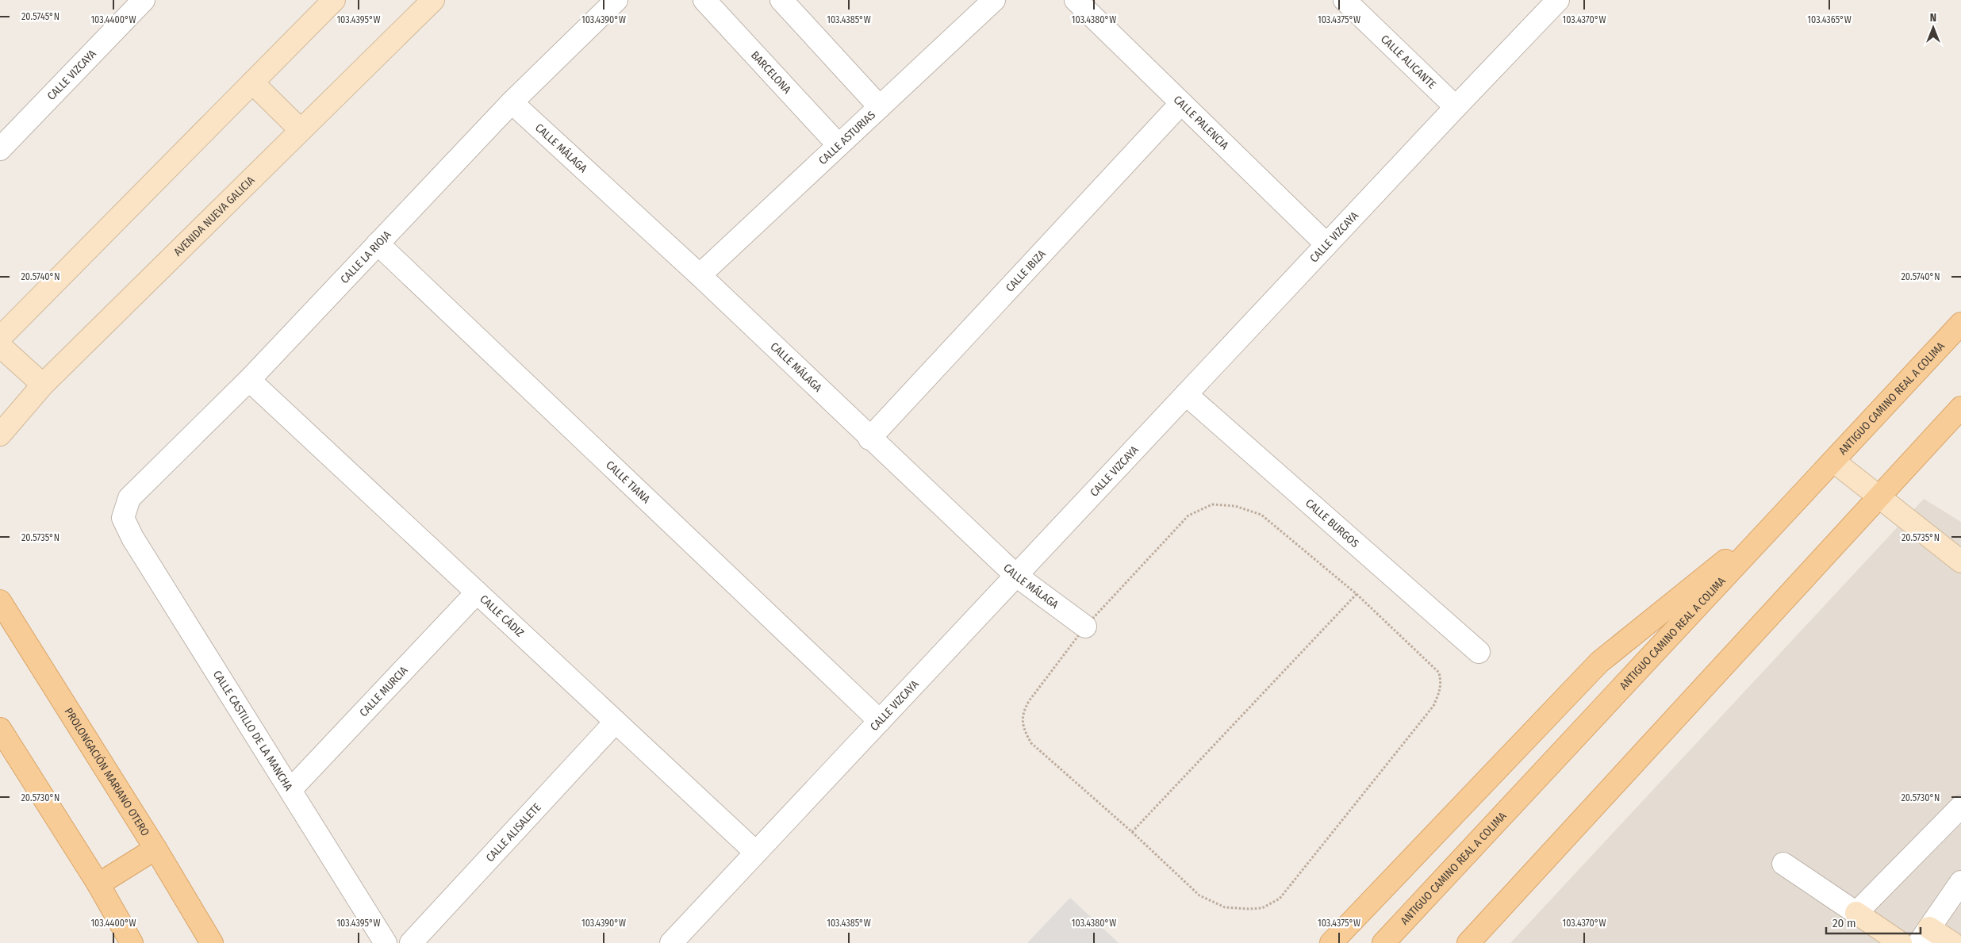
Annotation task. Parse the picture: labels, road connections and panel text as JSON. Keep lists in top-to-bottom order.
{
  "streets": {
    "main road": ["ANTIGUO CAMINO REAL A COLIMA", "PROLONGACIÓN MARIANO OTERO"],
    "street": [
      "CALLE ALICANTE",
      "BARCELONA",
      "CALLE VIZCAYA",
      "CALLE PALENCIA",
      "CALLE ASTURIAS",
      "CALLE MÁLAGA",
      "AVENIDA NUEVA GALICIA",
      "CALLE LA RIOJA",
      "CALLE IBIZA",
      "CALLE TIANA",
      "CALLE BURGOS",
      "CALLE CÁDIZ",
      "CALLE MURCIA",
      "CALLE CASTILLO DE LA MANCHA",
      "CALLE ALISALETE"
    ]
  },
  "crossings": [
    ["CALLE ALICANTE", "CALLE VIZCAYA"],
    ["BARCELONA", "CALLE ASTURIAS"],
    ["CALLE VIZCAYA", "CALLE PALENCIA"],
    ["CALLE VIZCAYA", "CALLE MÁLAGA"],
    ["CALLE VIZCAYA", "CALLE TIANA"],
    ["CALLE VIZCAYA", "CALLE BURGOS"],
    ["CALLE VIZCAYA", "CALLE CÁDIZ"],
    ["CALLE PALENCIA", "CALLE IBIZA"],
    ["CALLE ASTURIAS", "CALLE MÁLAGA"],
    ["CALLE MÁLAGA", "CALLE LA RIOJA"],
    ["CALLE MÁLAGA", "CALLE IBIZA"],
    ["CALLE LA RIOJA", "CALLE TIANA"],
    ["CALLE LA RIOJA", "CALLE CÁDIZ"],
    ["CALLE LA RIOJA", "CALLE CASTILLO DE LA MANCHA"],
    ["CALLE CÁDIZ", "CALLE MURCIA"],
    ["CALLE CÁDIZ", "CALLE ALISALETE"],
    ["CALLE MURCIA", "CALLE CASTILLO DE LA MANCHA"]
  ],
  "scale_bar": "20 m",
  "north": "top",
  "coordinates": [
    "20.5745°N",
    "103.4400°W",
    "103.4395°W",
    "103.4390°W",
    "103.4385°W",
    "103.4380°W",
    "103.4375°W",
    "103.4370°W",
    "103.4365°W",
    "20.5740°N",
    "20.5735°N",
    "20.5730°N"
  ]
}
